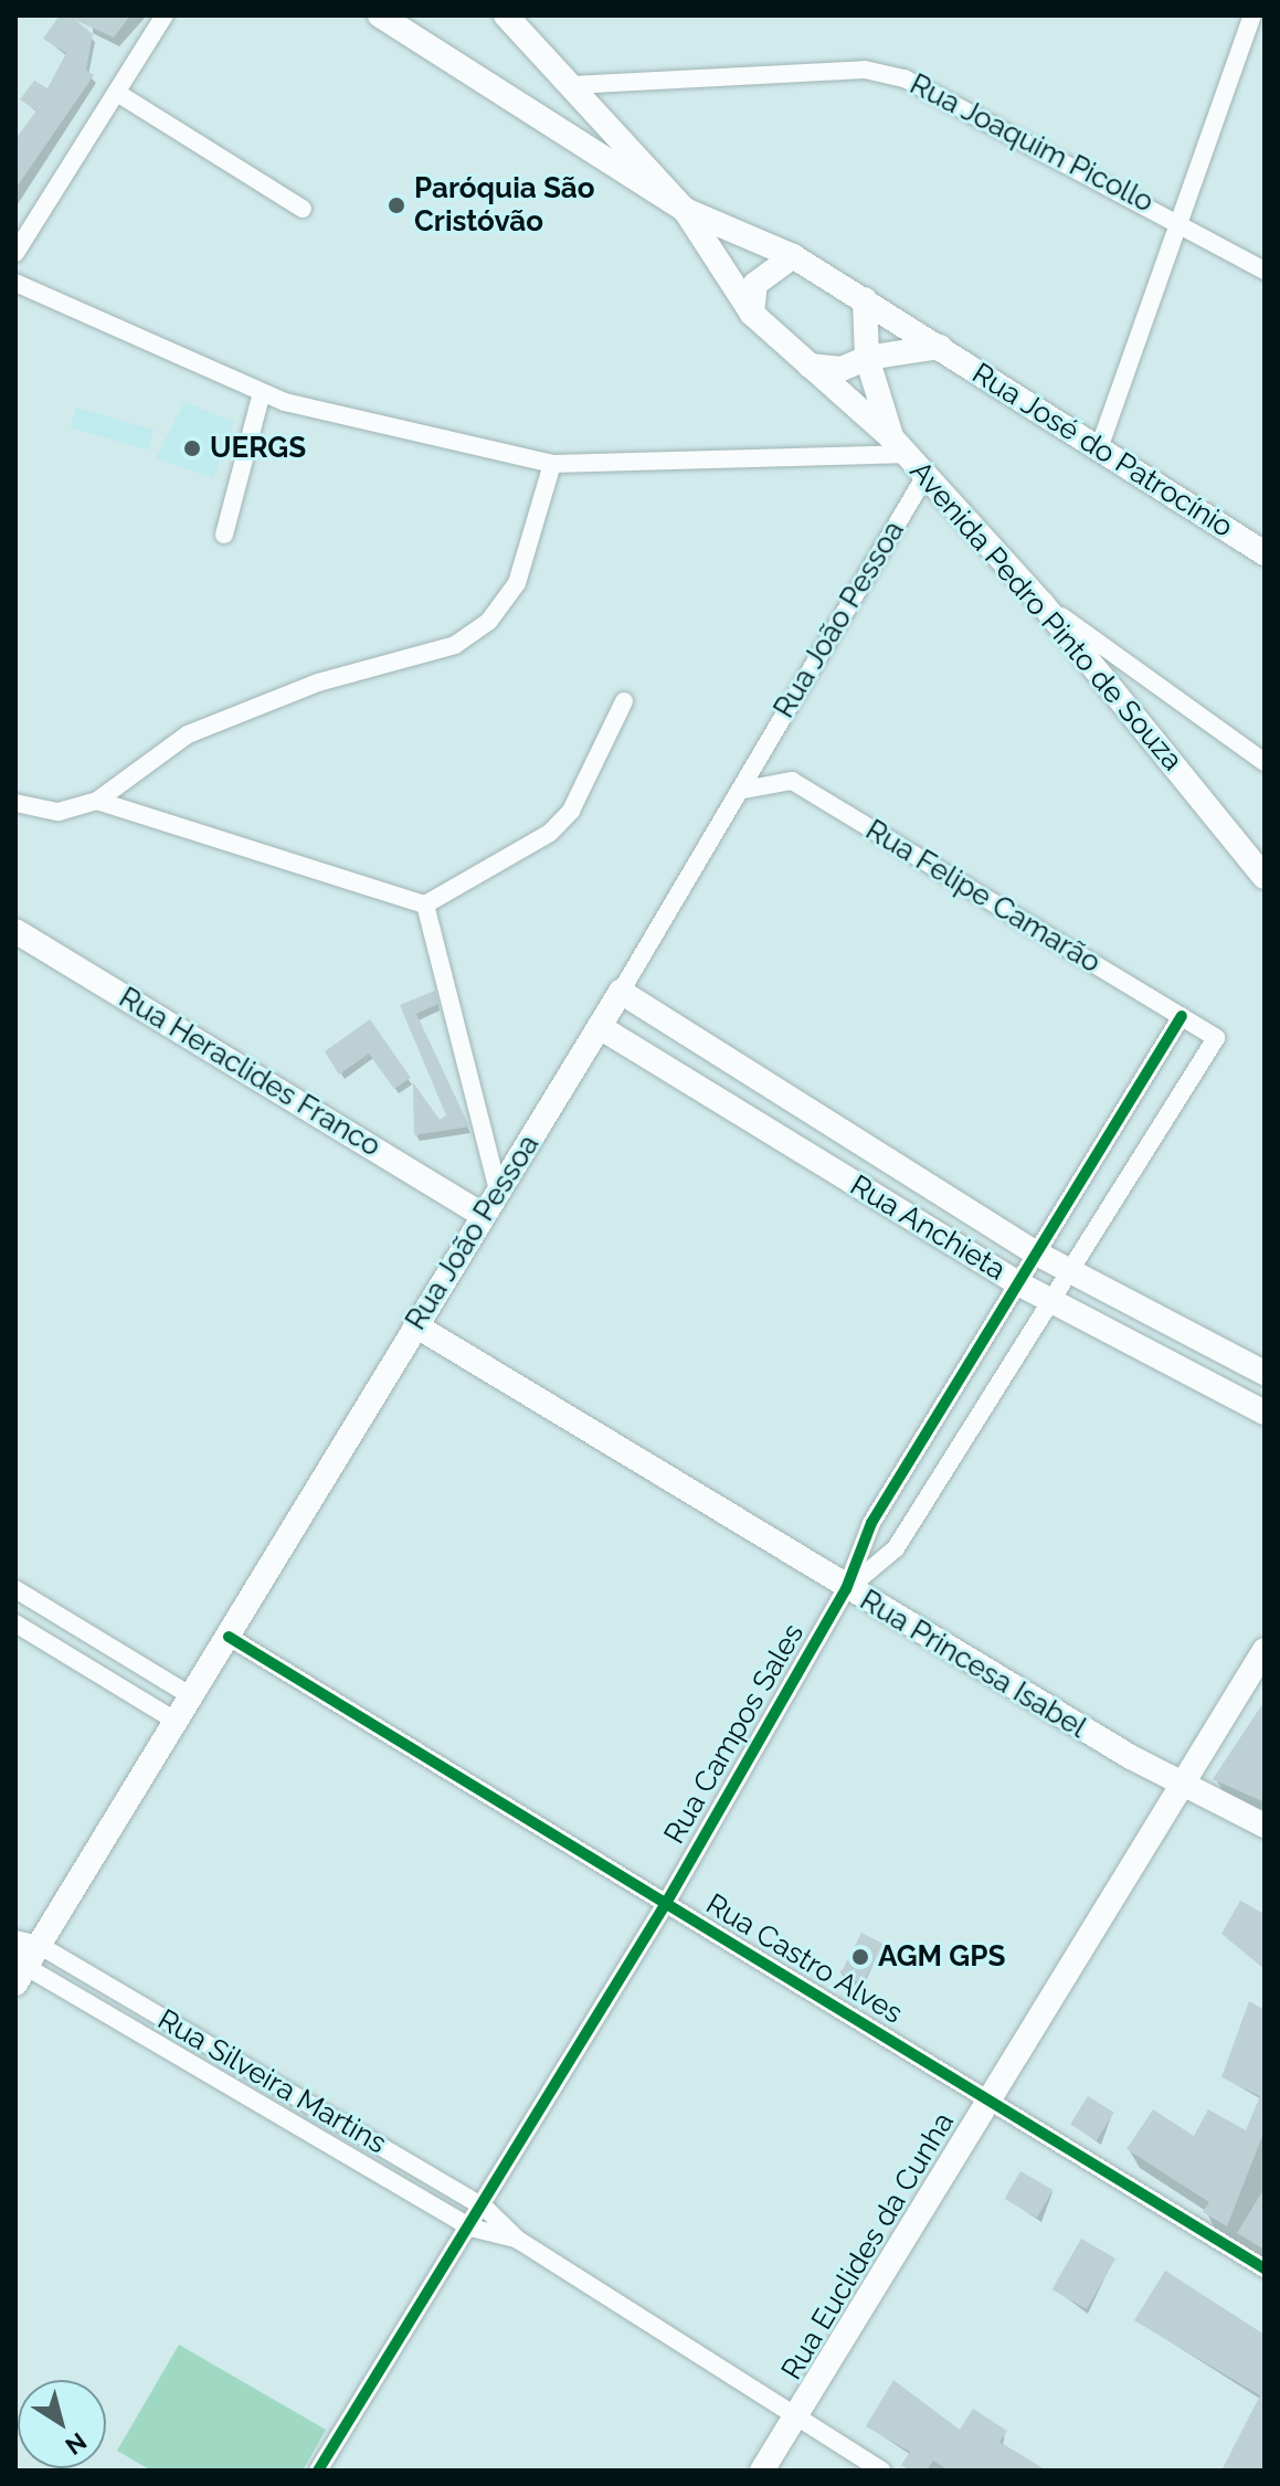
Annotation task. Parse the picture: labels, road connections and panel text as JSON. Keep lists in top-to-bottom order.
{
  "streets": {
    "main road": [
      "Rua José do Patrocínio",
      "Avenida Pedro Pinto de Souza",
      "Rua João Pessoa",
      "Rua Heraclides Franco",
      "Rua Anchieta",
      "Rua Princesa Isabel",
      "Rua Euclides da Cunha"
    ],
    "street": [
      "Rua Joaquim Picollo",
      "Rua Felipe Camarão",
      "Rua Campos Sales",
      "Rua Castro Alves",
      "Rua Silveira Martins"
    ]
  },
  "crossings": [
    ["Rua José do Patrocínio", "Avenida Pedro Pinto de Souza"],
    ["Avenida Pedro Pinto de Souza", "Rua João Pessoa"],
    ["Rua João Pessoa", "Rua Felipe Camarão"],
    ["Rua João Pessoa", "Rua Heraclides Franco"],
    ["Rua João Pessoa", "Rua Anchieta"],
    ["Rua João Pessoa", "Rua Princesa Isabel"],
    ["Rua João Pessoa", "Rua Castro Alves"],
    ["Rua João Pessoa", "Rua Silveira Martins"],
    ["Rua Felipe Camarão", "Rua Campos Sales"],
    ["Rua Anchieta", "Rua Campos Sales"],
    ["Rua Princesa Isabel", "Rua Campos Sales"],
    ["Rua Princesa Isabel", "Rua Euclides da Cunha"],
    ["Rua Campos Sales", "Rua Castro Alves"],
    ["Rua Campos Sales", "Rua Silveira Martins"],
    ["Rua Castro Alves", "Rua Euclides da Cunha"],
    ["Rua Silveira Martins", "Rua Euclides da Cunha"]
  ],
  "places": ["Paróquia São Cristóvão", "UERGS", "AGM GPS"],
  "north": "bottom right"
}
